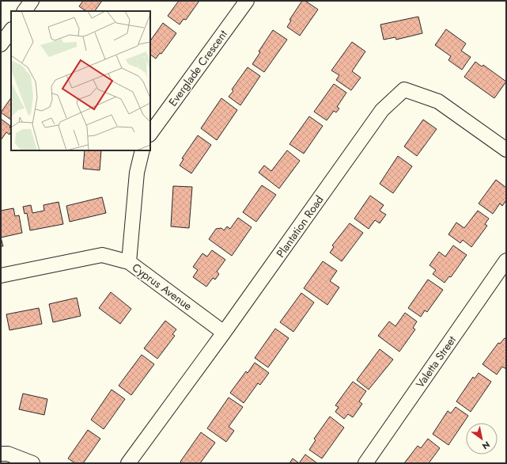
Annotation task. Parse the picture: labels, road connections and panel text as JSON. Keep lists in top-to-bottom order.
{
  "streets": {
    "street": [
      "Everglade Crescent",
      "Plantation Road",
      "Cyprus Avenue",
      "Valetta Street"
    ]
  },
  "crossings": [
    ["Plantation Road", "Cyprus Avenue"]
  ],
  "north": "bottom right"
}
